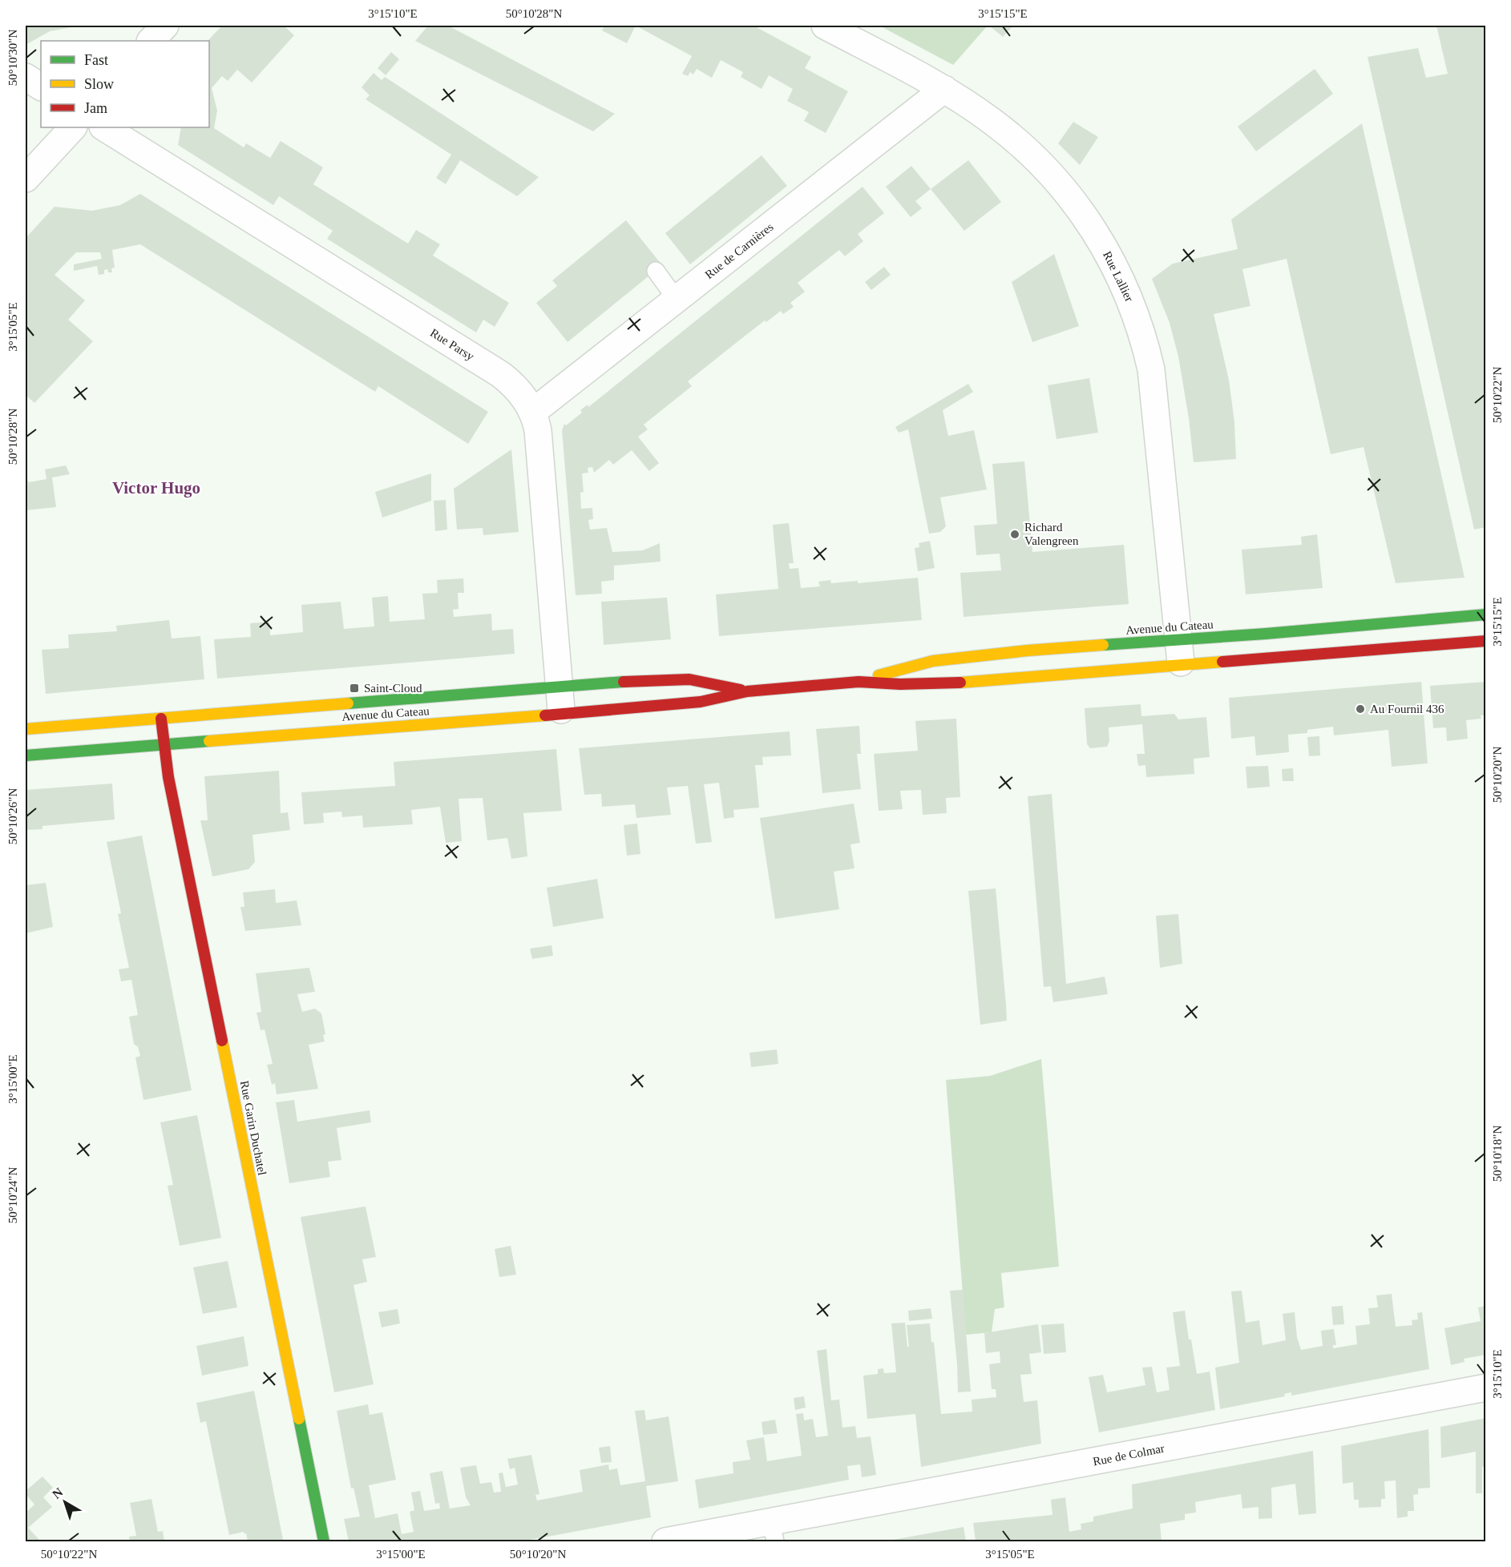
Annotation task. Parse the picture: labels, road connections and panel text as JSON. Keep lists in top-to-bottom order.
{
  "streets": {
    "main road": ["Avenue du Cateau", "Rue Garin Duchatel"],
    "street": [
      "Rue de Carnières",
      "Rue Lallier",
      "Rue Parsy",
      "Rue de Colmar"
    ]
  },
  "crossings": [
    ["Rue de Carnières", "Rue Lallier"],
    ["Rue de Carnières", "Rue Parsy"],
    ["Rue Lallier", "Avenue du Cateau"],
    ["Rue Parsy", "Avenue du Cateau"],
    ["Avenue du Cateau", "Rue Garin Duchatel"]
  ],
  "districts": ["Victor Hugo"],
  "places": {
    "other": ["Richard Valengreen", "Au Fournil 436"],
    "transit": ["Saint-Cloud"]
  },
  "legend": ["Fast", "Slow", "Jam"],
  "north": "top left",
  "coordinates": [
    "3°15'10\"E",
    "50°10'28\"N",
    "3°15'15\"E",
    "50°10'30\"N",
    "3°15'05\"E",
    "50°10'22\"N",
    "50°10'20\"N",
    "50°10'26\"N",
    "3°15'00\"E",
    "50°10'18\"N",
    "50°10'24\"N"
  ]
}
